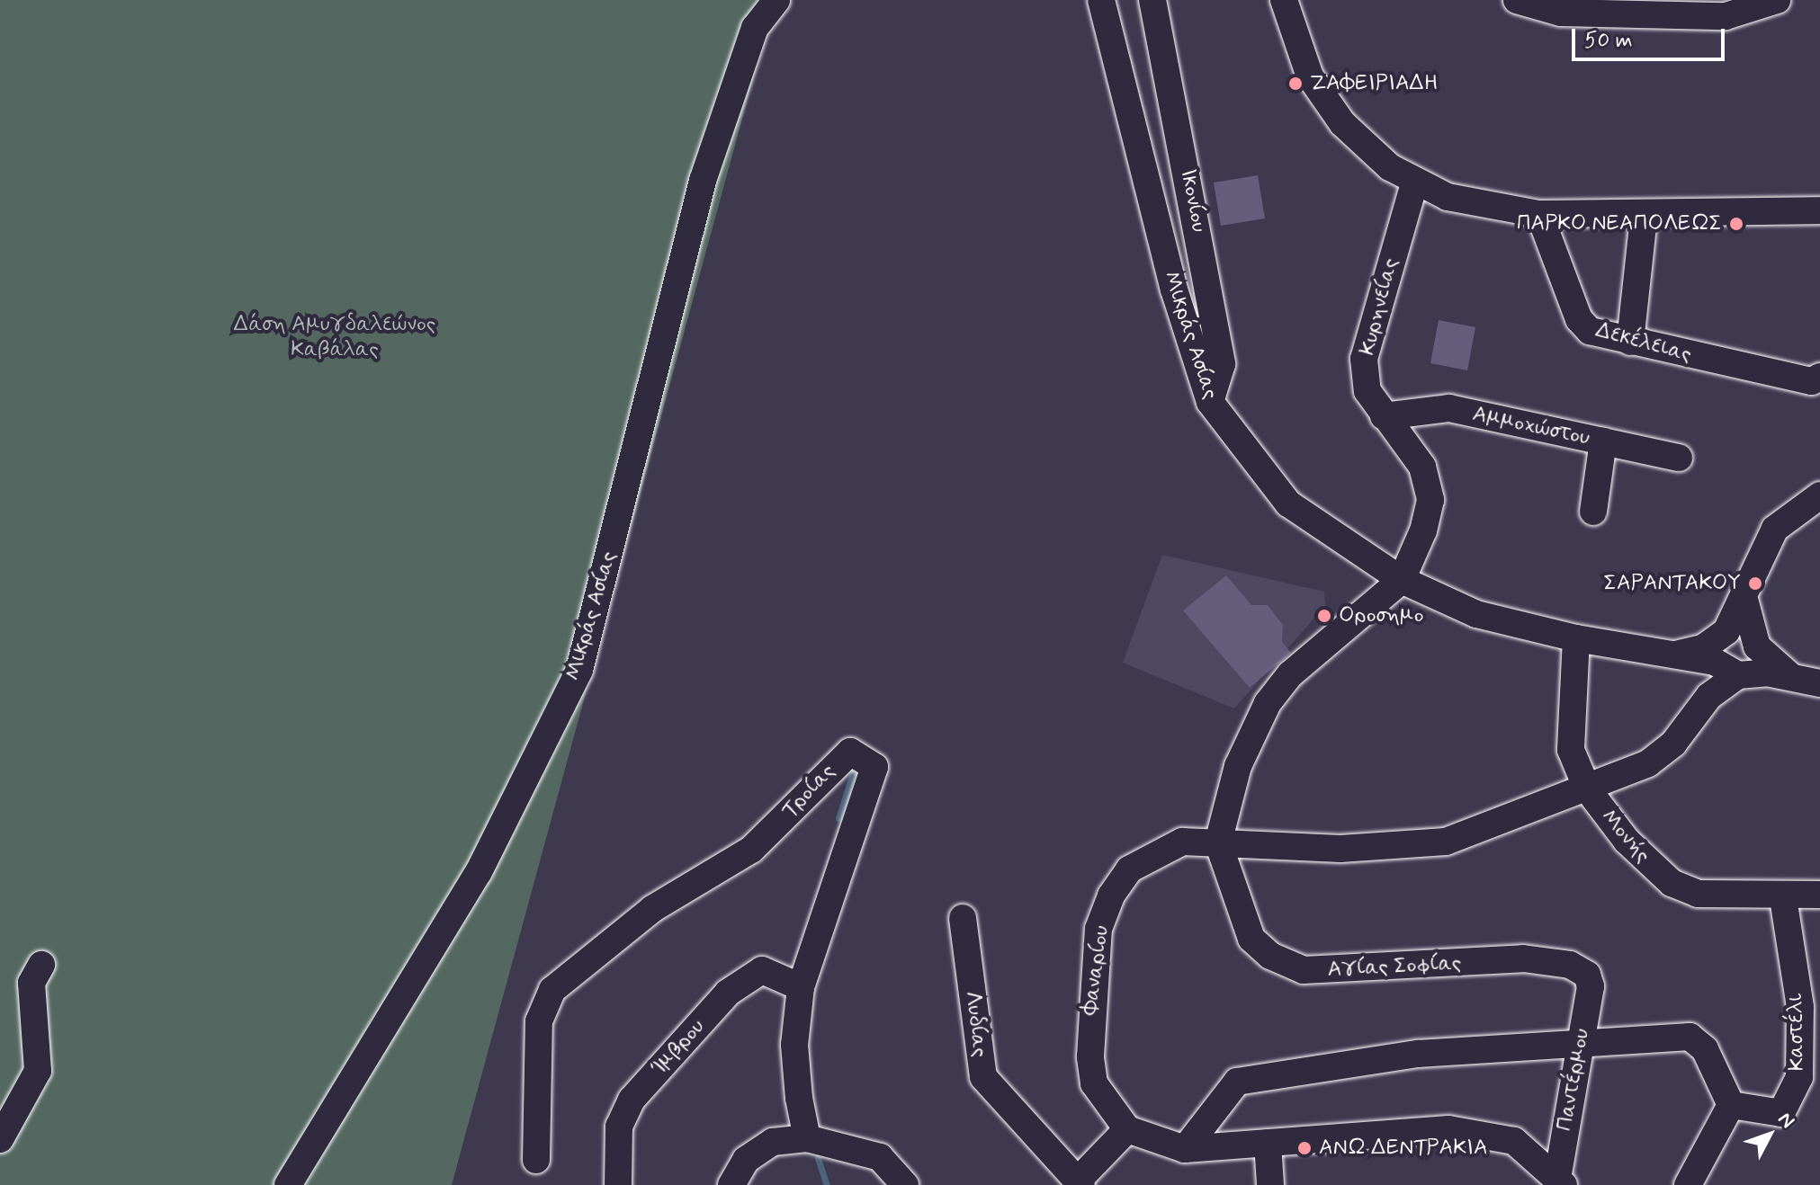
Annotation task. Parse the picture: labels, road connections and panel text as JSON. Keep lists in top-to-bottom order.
{
  "streets": {
    "street": [
      "Ικονίου",
      "Κυρηνείας",
      "Μικράς Ασίας",
      "Δεκέλειας",
      "Αμμοχώστου",
      "Τροίας",
      "Μονής",
      "Αγίας Σοφίας",
      "Φαναρίου",
      "Λυδίας",
      "Καστέλι",
      "Ίμβρου",
      "Παντέρμου"
    ]
  },
  "crossings": [
    ["Ικονίου", "Μικράς Ασίας"],
    ["Κυρηνείας", "Μικράς Ασίας"],
    ["Κυρηνείας", "Αμμοχώστου"],
    ["Μικράς Ασίας", "Μονής"],
    ["Τροίας", "Ίμβρου"],
    ["Μονής", "Φαναρίου"],
    ["Μονής", "Καστέλι"],
    ["Αγίας Σοφίας", "Φαναρίου"],
    ["Αγίας Σοφίας", "Παντέρμου"],
    ["Φαναρίου", "Λυδίας"]
  ],
  "parks": ["Δάση Αμυγδαλεώνος Καβάλας"],
  "places": [
    "ΖΑΦΕΙΡΙΑΔΗ",
    "ΠΑΡΚΟ ΝΕΑΠΟΛΕΩΣ",
    "ΣΑΡΑΝΤΑΚΟΥ",
    "Οροσημο",
    "ΑΝΩ ΔΕΝΤΡΑΚΙΑ"
  ],
  "scale_bar": "50 m",
  "north": "top right"
}
